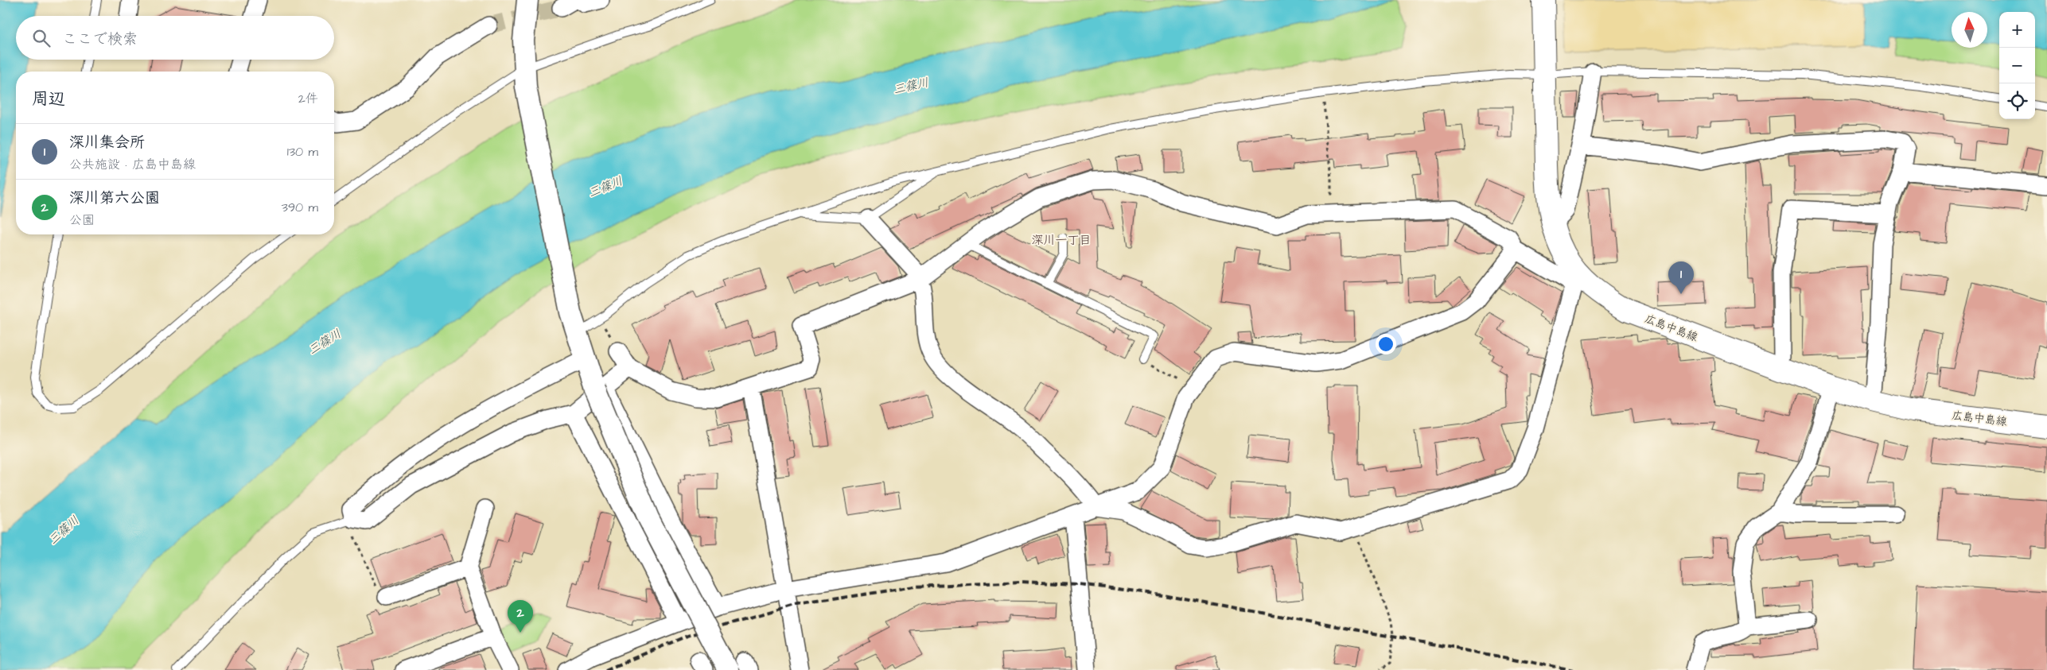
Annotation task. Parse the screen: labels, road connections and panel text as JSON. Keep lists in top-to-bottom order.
{
  "streets": {
    "main road": ["広島中島線"]
  },
  "districts": ["深川一丁目"],
  "water": ["三篠川"],
  "north": "top",
  "page": {
    "map_buttons": ["+", "−"],
    "search": "ここで検索",
    "heading": ["周辺", "2件"],
    "list": [
      {
        "mark": "1",
        "name": "深川集会所",
        "note": "公共施設 · 広島中島線",
        "value": "130 m"
      },
      {
        "mark": "2",
        "name": "深川第六公園",
        "note": "公園",
        "value": "390 m"
      }
    ],
    "pins": ["1", "2"]
  }
}
